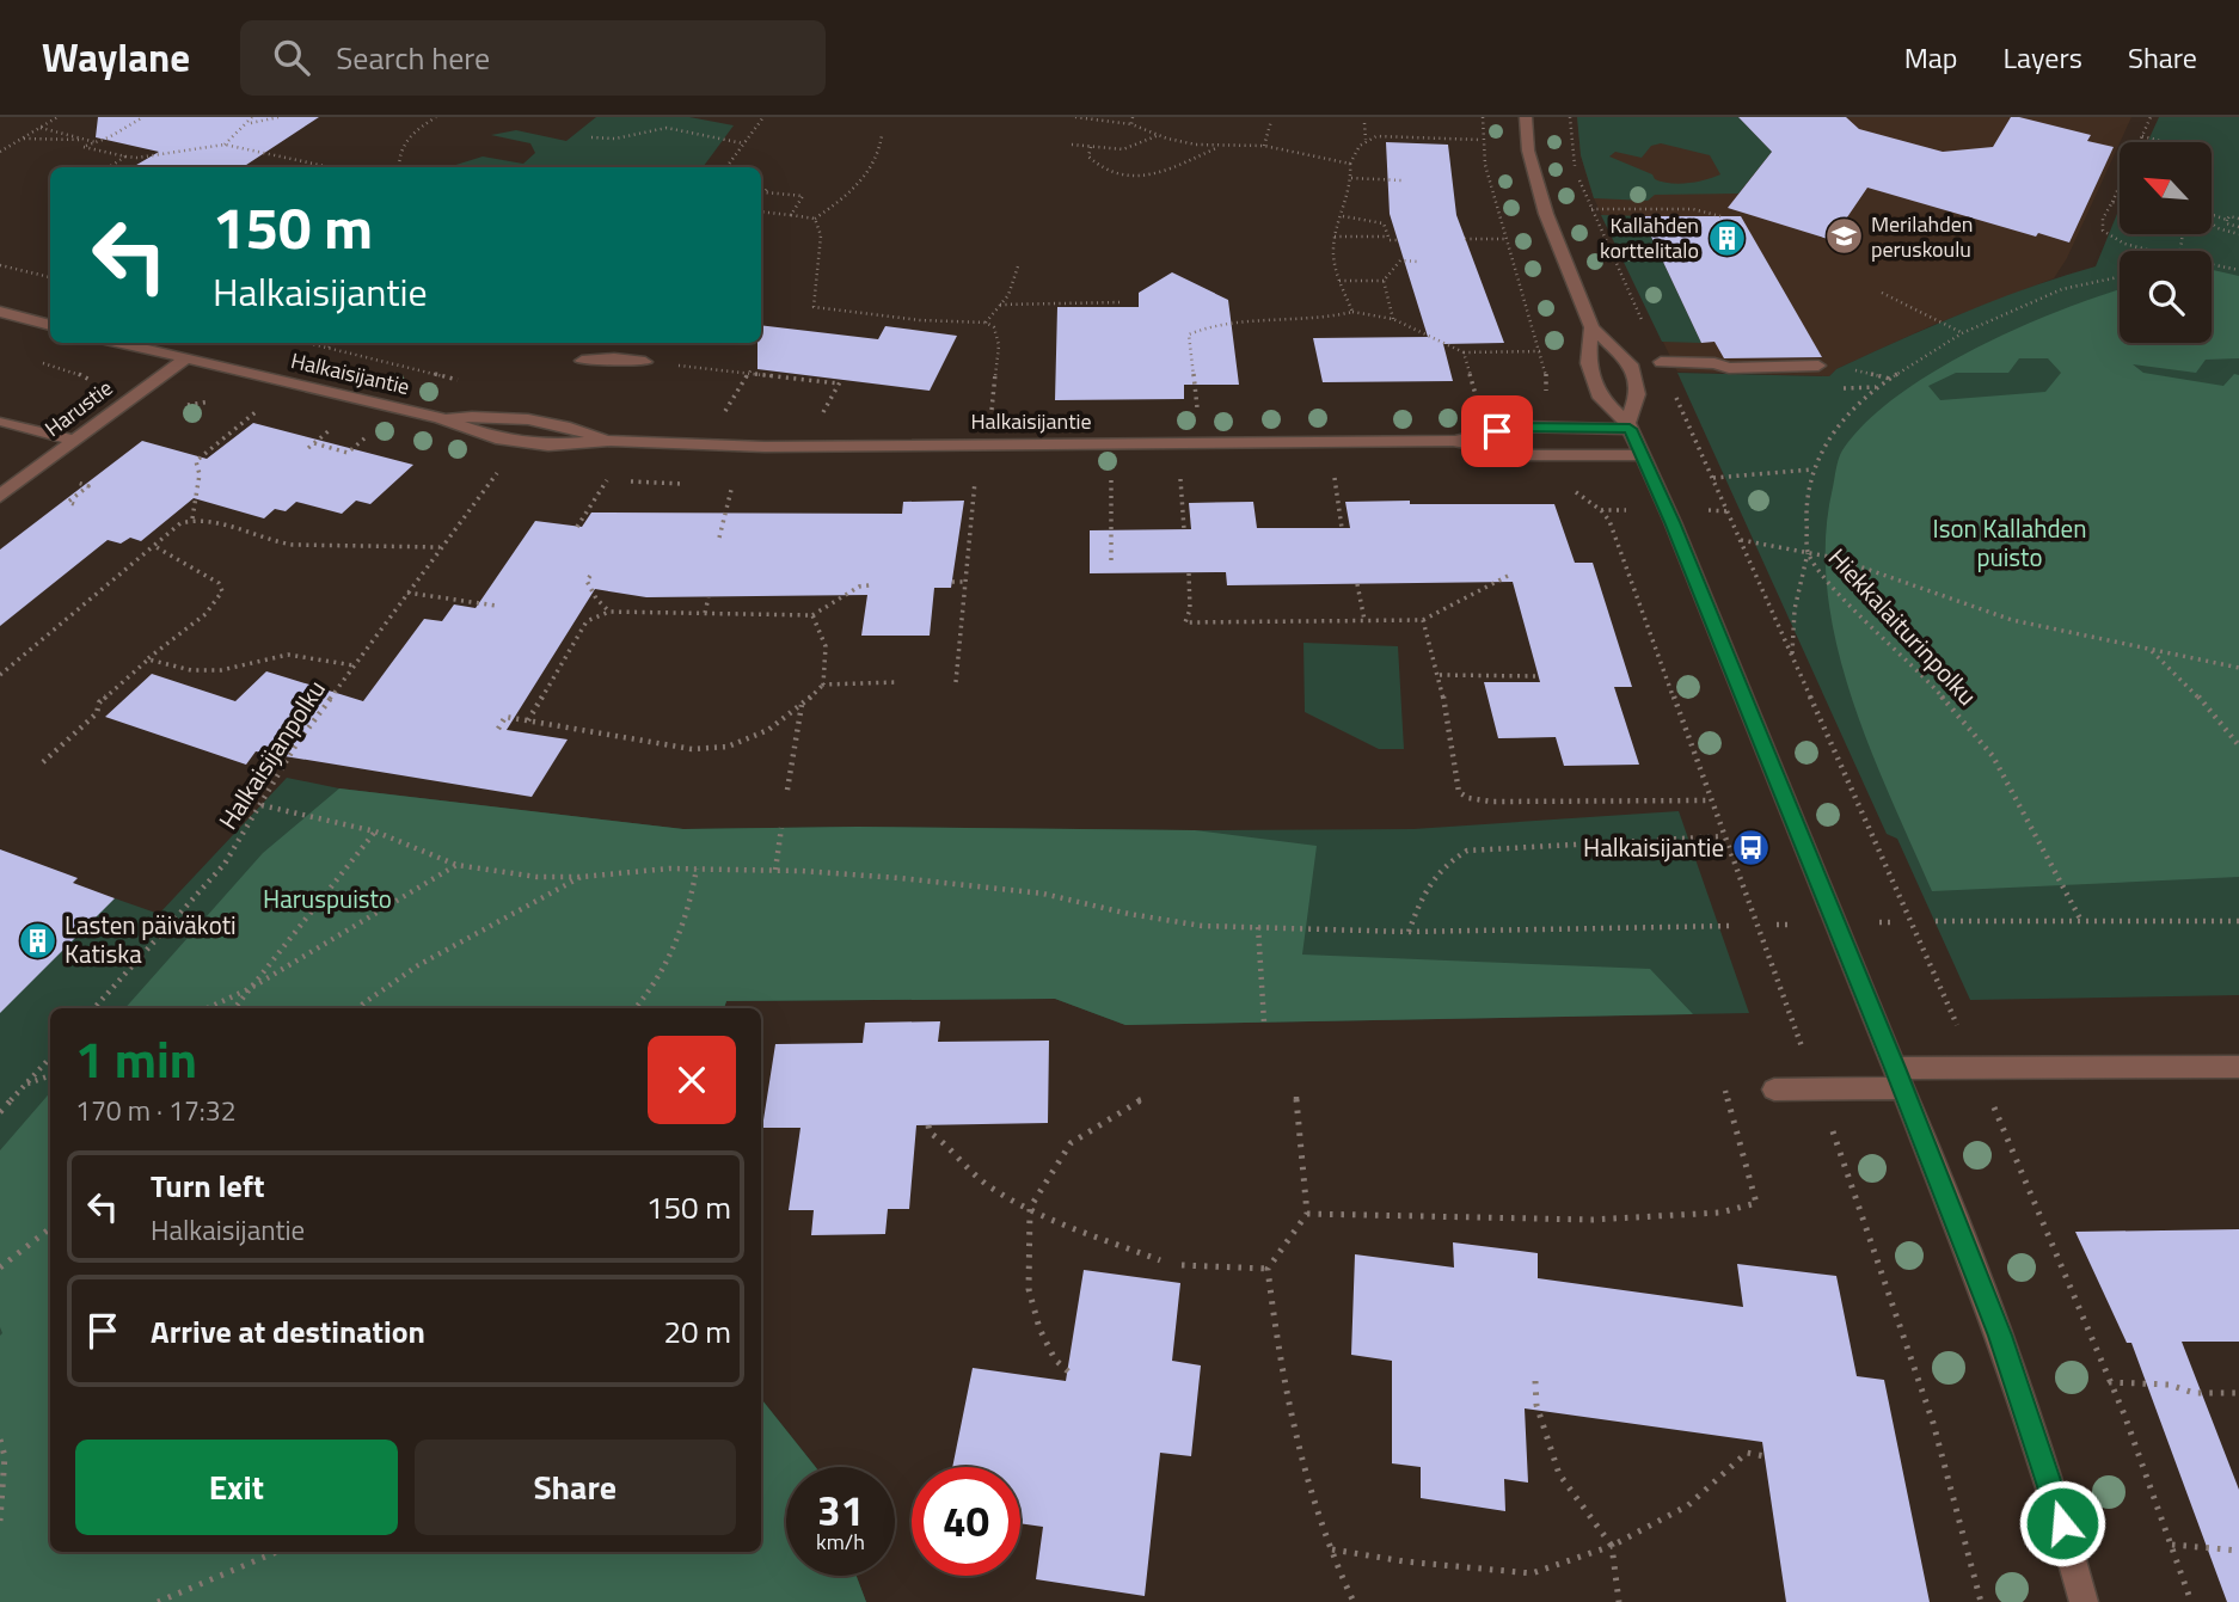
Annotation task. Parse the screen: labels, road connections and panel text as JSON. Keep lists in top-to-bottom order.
{
  "streets": {
    "street": ["Halkaisijantie", "Harustie"],
    "path": ["Hiekkalaiturinpolku", "Halkaisijanpolku"]
  },
  "crossings": [
    ["Halkaisijantie", "Harustie"]
  ],
  "parks": ["Ison Kallahden puisto", "Haruspuisto"],
  "places": {
    "school or university": ["Merilahden peruskoulu"],
    "building": ["Kallahden korttelitalo", "Lasten päiväkoti Katiska"],
    "bus stop": ["Halkaisijantie"]
  },
  "north": "top left",
  "page": {
    "header": "Waylane",
    "search": "Search here",
    "nav": ["Map", "Layers", "Share"],
    "turn": ["150 m", "Halkaisijantie"],
    "heading": ["1 min", "170 m · 17:32"],
    "list": [
      {
        "name": "Turn left",
        "note": "Halkaisijantie",
        "value": "150 m"
      },
      {
        "name": "Arrive at destination",
        "value": "20 m"
      }
    ],
    "buttons": ["Exit", "Share"],
    "speed": "31 km/h",
    "limit": "40"
  }
}
